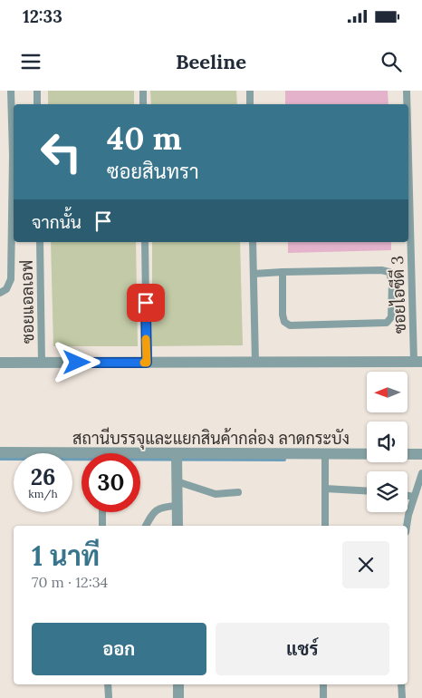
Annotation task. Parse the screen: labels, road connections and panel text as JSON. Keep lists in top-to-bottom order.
{
  "streets": {
    "street": ["สถานีบรรจุและแยกสินค้ากล่อง ลาดกระบัง"],
    "lane": ["ซอยไอซีดี 3", "ซอยแอลเอฟ"]
  },
  "north": "left",
  "page": {
    "status": "12:33",
    "header": "Beeline",
    "turn": ["40 m", "ซอยสินทรา"],
    "then": "จากนั้น",
    "speed": "26 km/h",
    "limit": "30",
    "heading": ["1 นาที", "70 m · 12:34"],
    "buttons": ["ออก", "แชร์"]
  }
}
